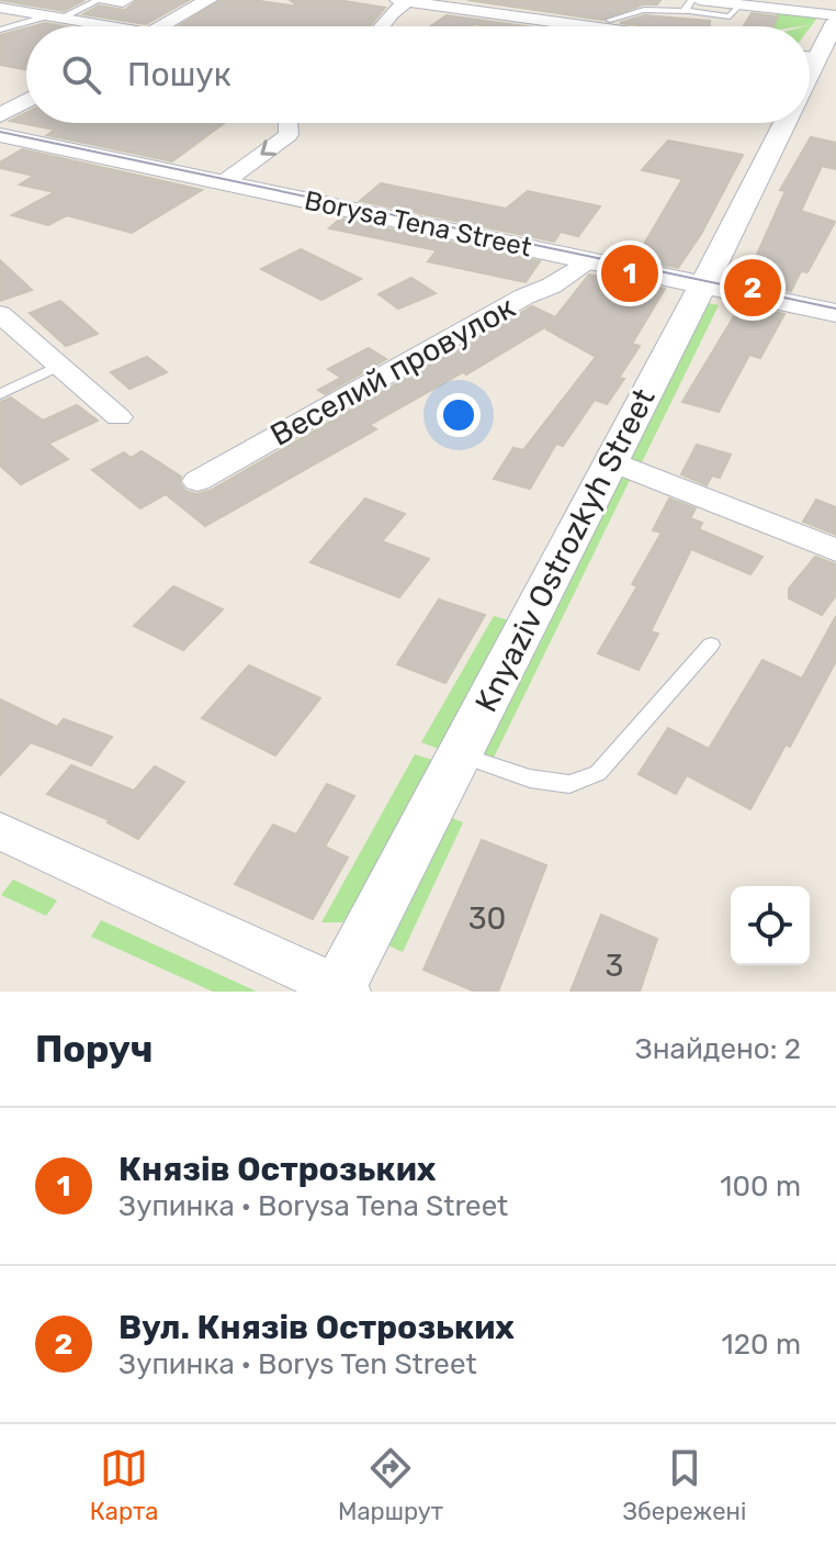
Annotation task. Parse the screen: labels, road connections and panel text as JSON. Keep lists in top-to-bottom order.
{
  "streets": {
    "street": ["Borysa Tena Street", "Веселий провулок", "Knyaziv Ostrozkyh Street"]
  },
  "crossings": [
    ["Borysa Tena Street", "Веселий провулок"],
    ["Borysa Tena Street", "Knyaziv Ostrozkyh Street"]
  ],
  "house_numbers": ["30", "3"],
  "page": {
    "search": "Пошук",
    "pins": ["1", "2"],
    "heading": ["Поруч", "Знайдено: 2"],
    "list": [
      {
        "mark": "1",
        "name": "Князів Острозьких",
        "note": "Зупинка · Borysa Tena Street",
        "value": "100 m"
      },
      {
        "mark": "2",
        "name": "Вул. Князів Острозьких",
        "note": "Зупинка · Borys Ten Street",
        "value": "120 m"
      }
    ],
    "nav": ["Карта", "Маршрут", "Збережені"]
  }
}
